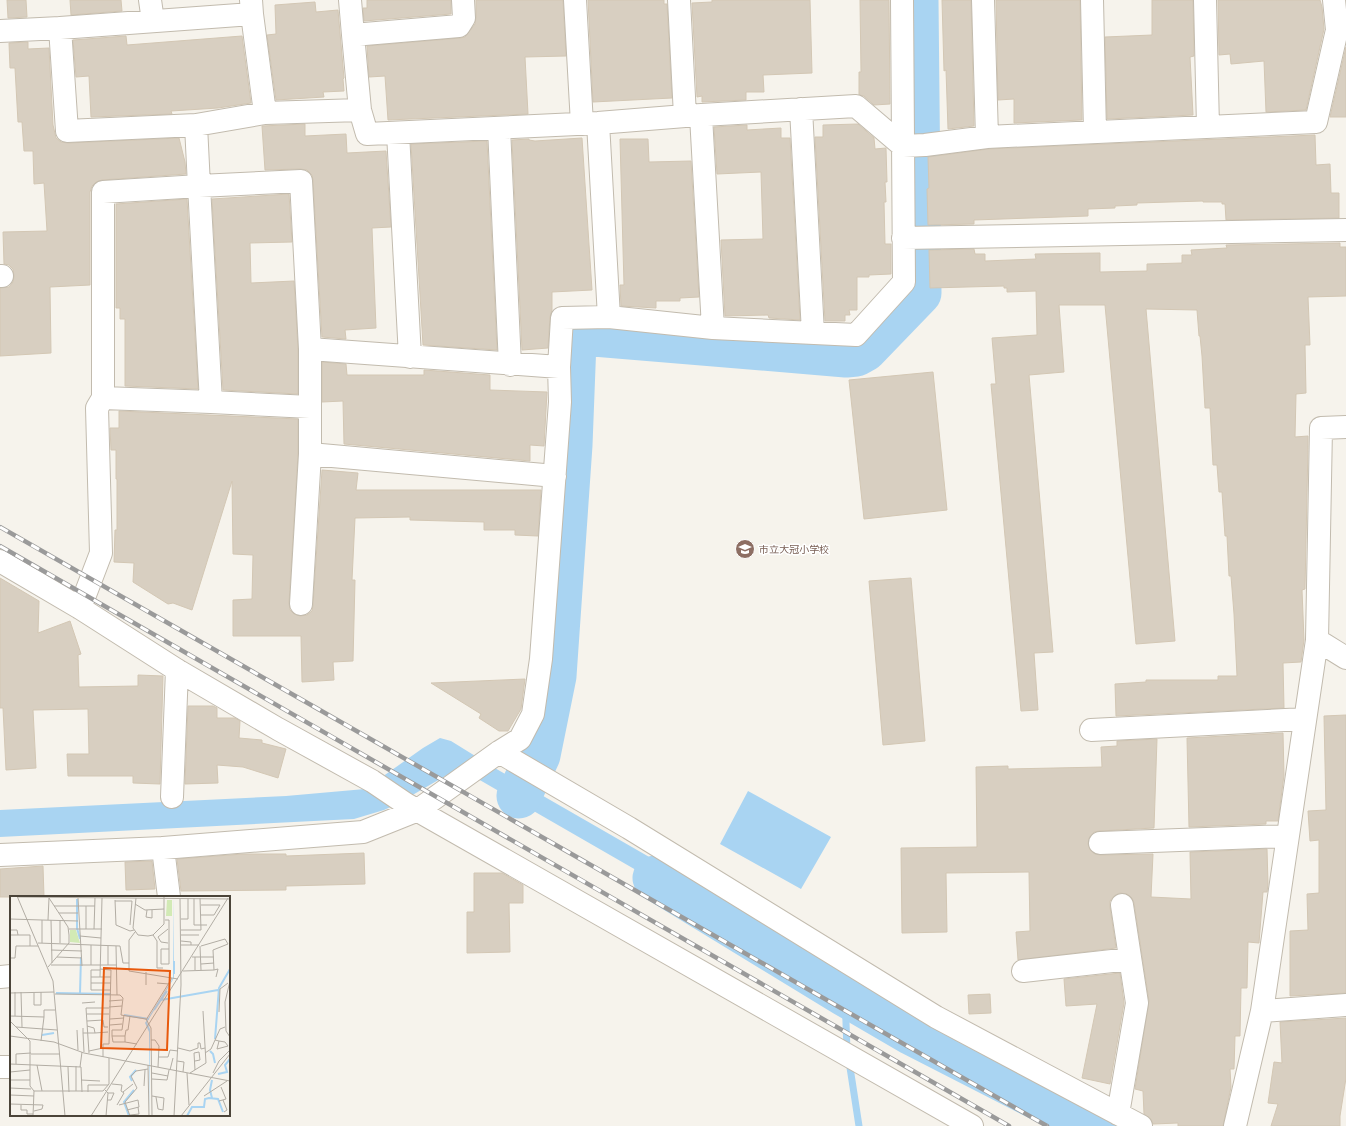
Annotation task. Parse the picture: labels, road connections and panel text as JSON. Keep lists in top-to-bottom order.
{
  "places": {
    "school or university": ["市立大冠小学校"]
  }
}
